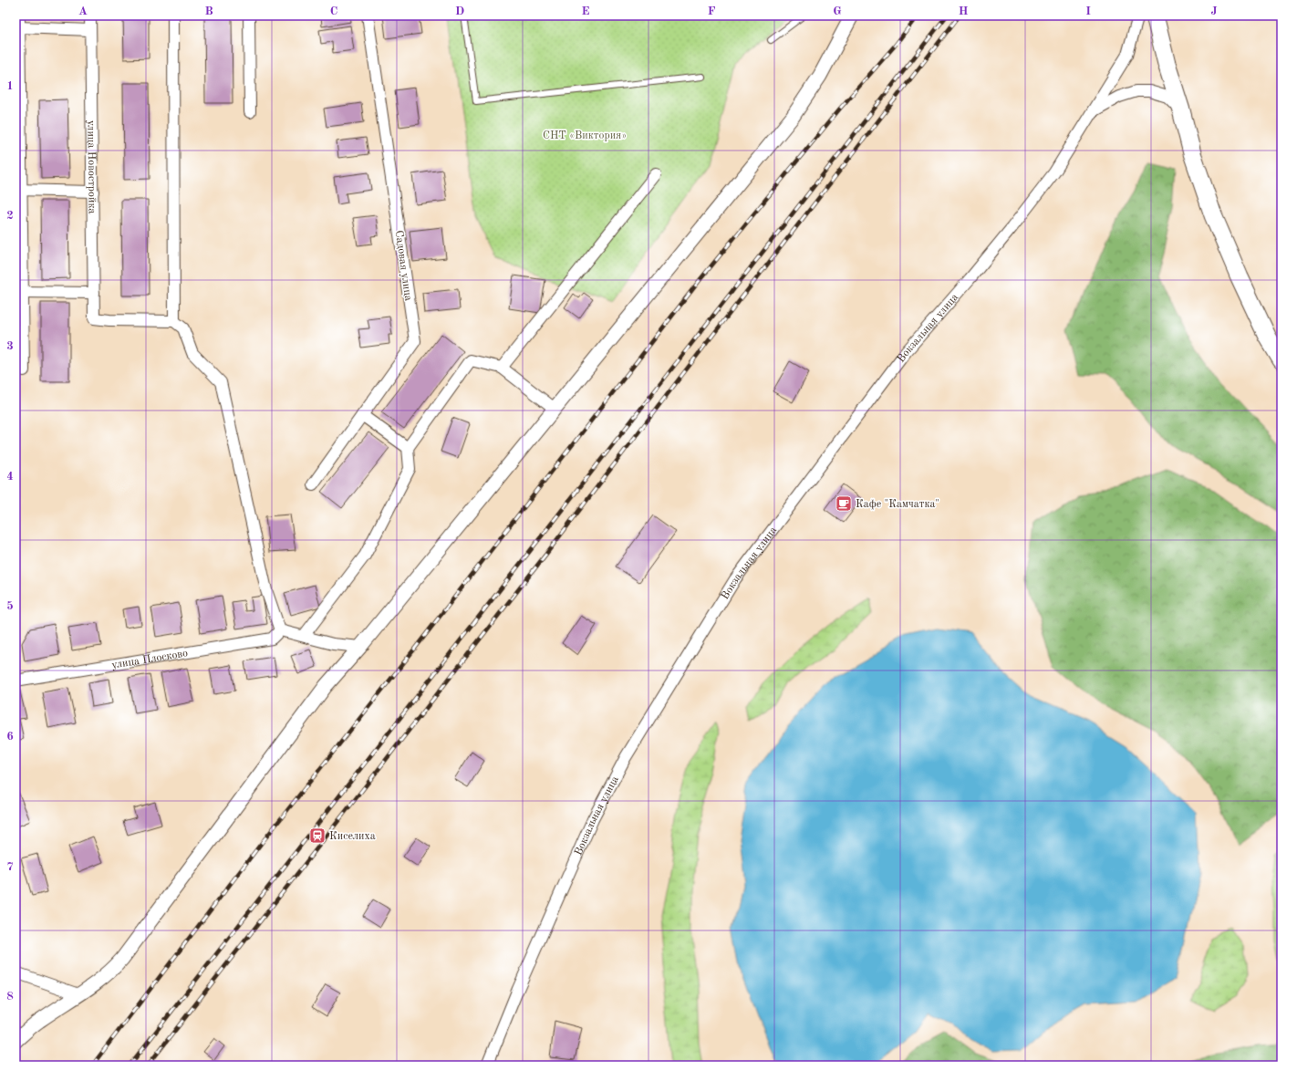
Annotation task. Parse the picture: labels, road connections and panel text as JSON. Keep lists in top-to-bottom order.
{
  "streets": {
    "street": [
      "улица Новостройка",
      "Садовая улица",
      "Вокзальная улица",
      "улица Плосково"
    ]
  },
  "parks": ["СНТ «Виктория»"],
  "places": {
    "cafe": ["Кафе \"Камчатка\""],
    "station": ["Киселиха"]
  },
  "grid": {
    "columns": [
      "A",
      "B",
      "C",
      "D",
      "E",
      "F",
      "G",
      "H",
      "I",
      "J"
    ],
    "rows": [
      "1",
      "2",
      "3",
      "4",
      "5",
      "6",
      "7",
      "8"
    ]
  }
}
